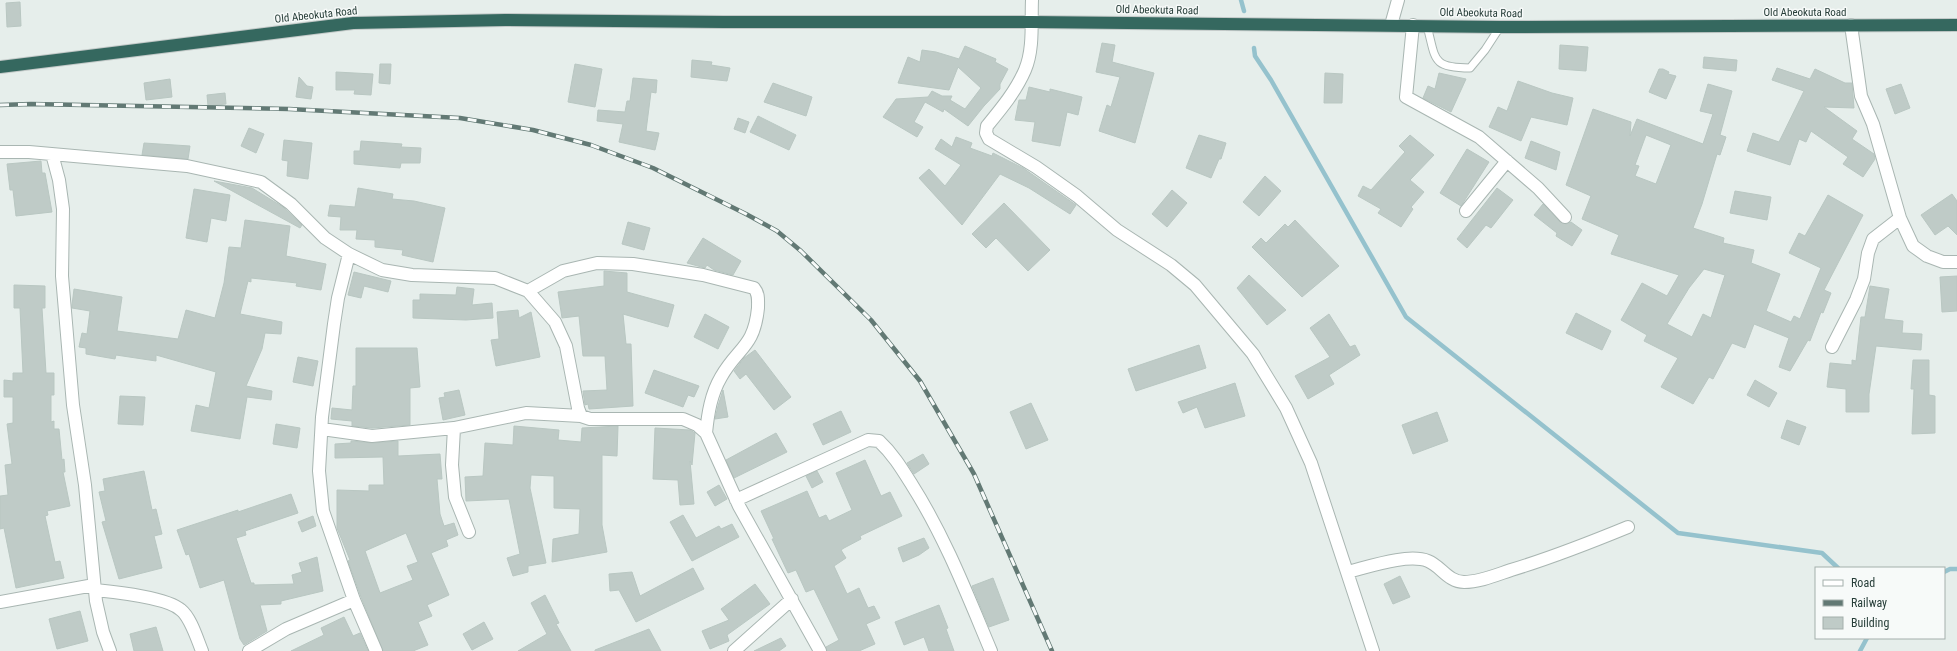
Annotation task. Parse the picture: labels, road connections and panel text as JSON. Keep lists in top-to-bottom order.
{
  "streets": {
    "highway": ["Old Abeokuta Road"]
  },
  "legend": ["Road", "Railway", "Building"]
}
